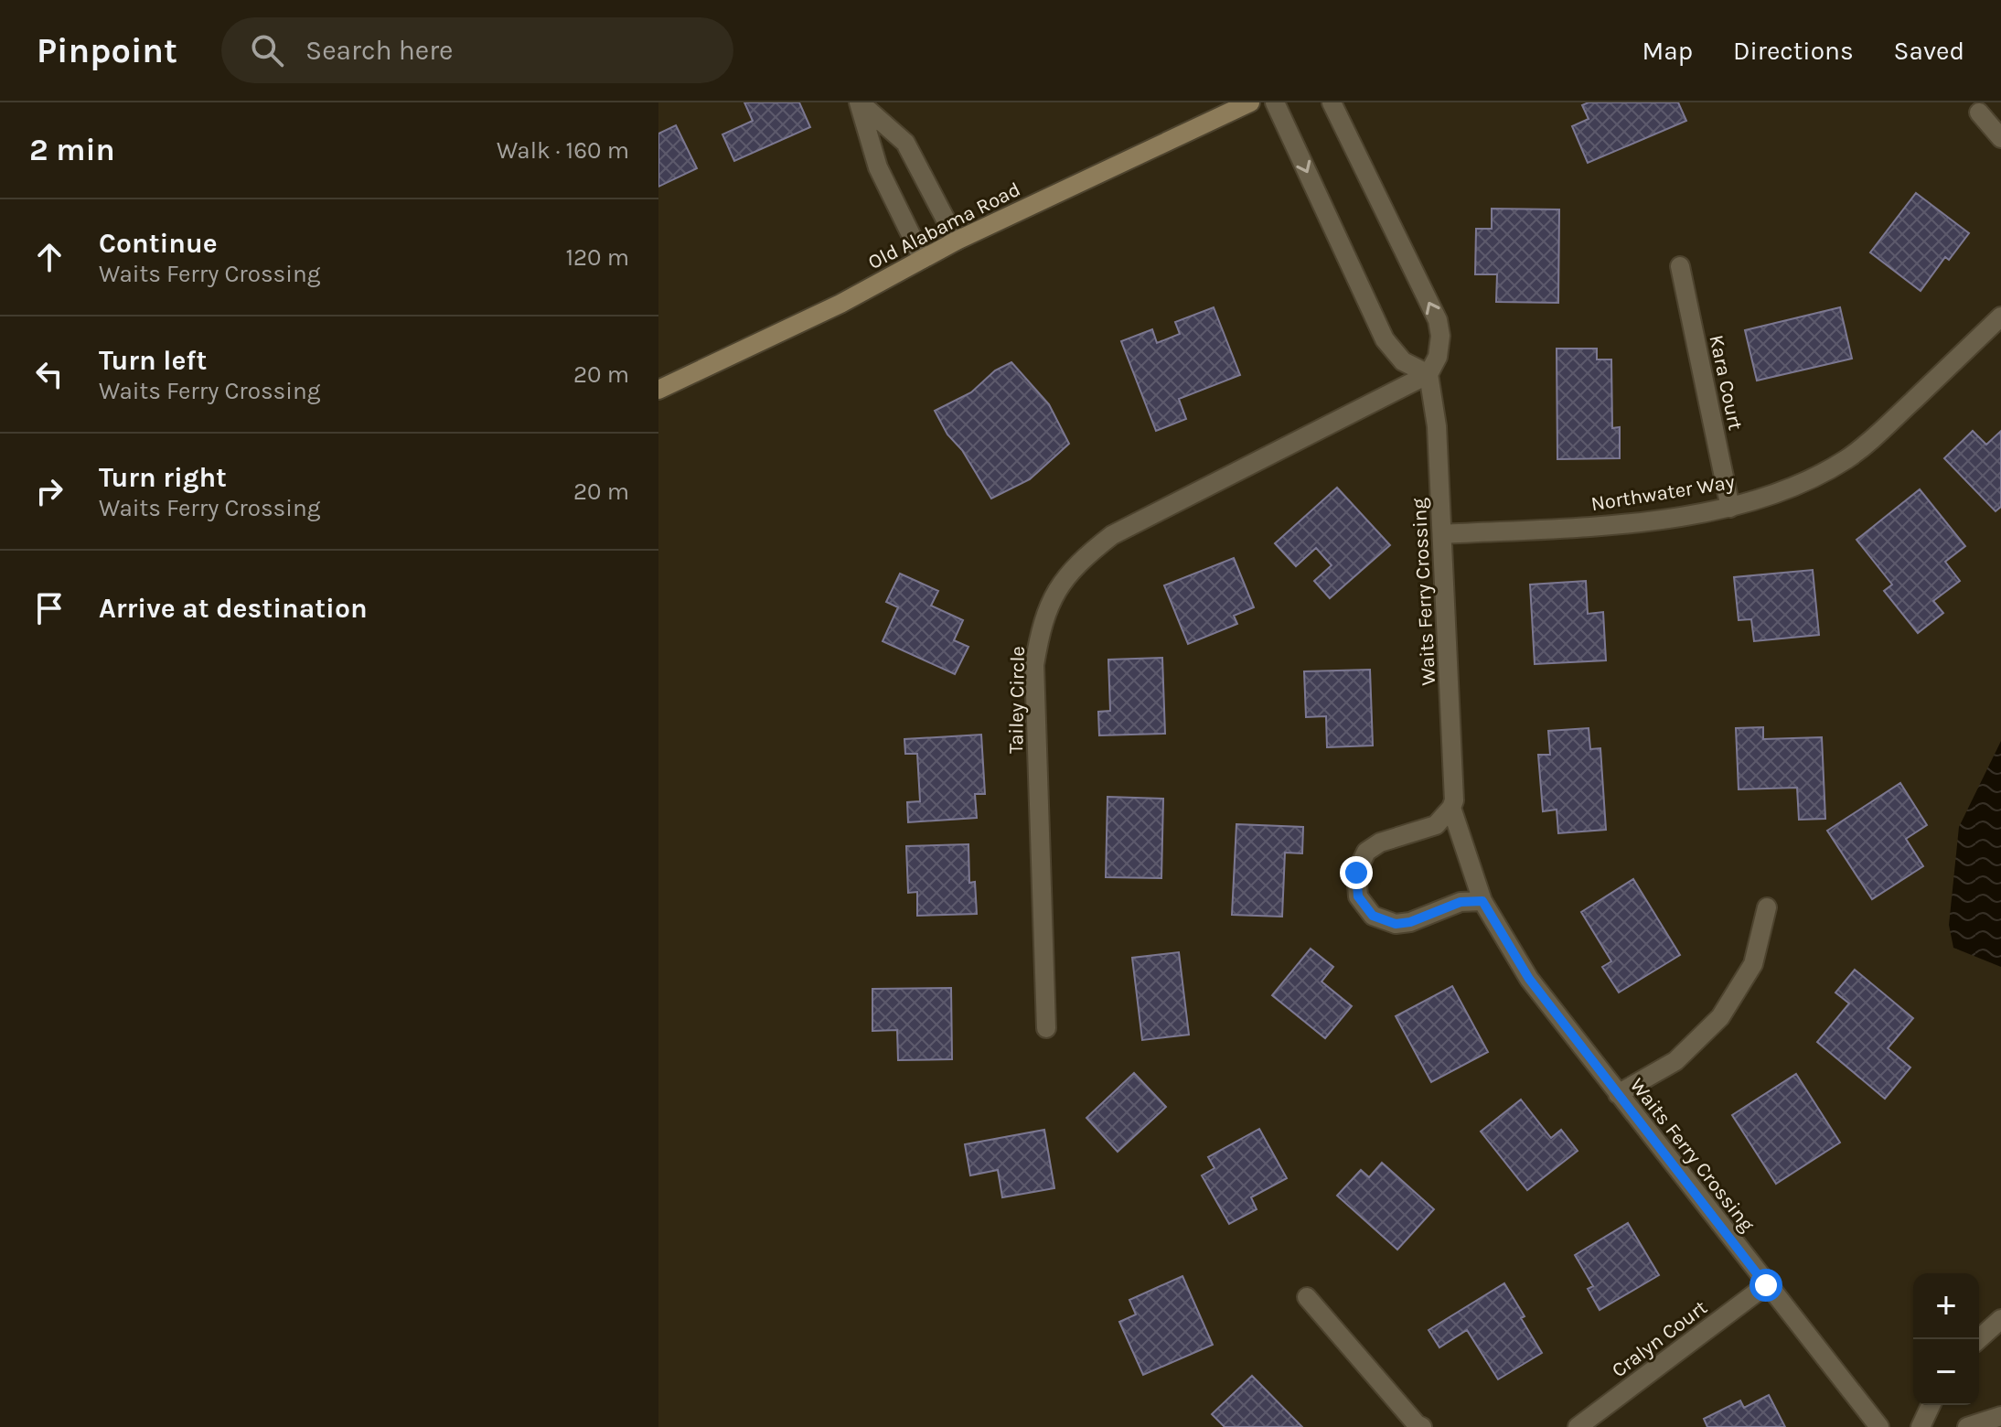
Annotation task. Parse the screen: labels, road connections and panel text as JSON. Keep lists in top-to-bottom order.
{
  "streets": {
    "main road": ["Old Alabama Road"],
    "street": [
      "Kara Court",
      "Northwater Way",
      "Waits Ferry Crossing",
      "Tailey Circle",
      "Cralyn Court"
    ]
  },
  "crossings": [
    ["Kara Court", "Northwater Way"],
    ["Northwater Way", "Waits Ferry Crossing"],
    ["Waits Ferry Crossing", "Tailey Circle"],
    ["Waits Ferry Crossing", "Cralyn Court"]
  ],
  "page": {
    "header": "Pinpoint",
    "search": "Search here",
    "nav": ["Map", "Directions", "Saved"],
    "heading": ["2 min", "Walk · 160 m"],
    "list": [
      ["Continue", "Waits Ferry Crossing", "120 m"],
      ["Turn left", "Waits Ferry Crossing", "20 m"],
      ["Turn right", "Waits Ferry Crossing", "20 m"],
      "Arrive at destination"
    ],
    "map_buttons": ["+", "−"]
  }
}
